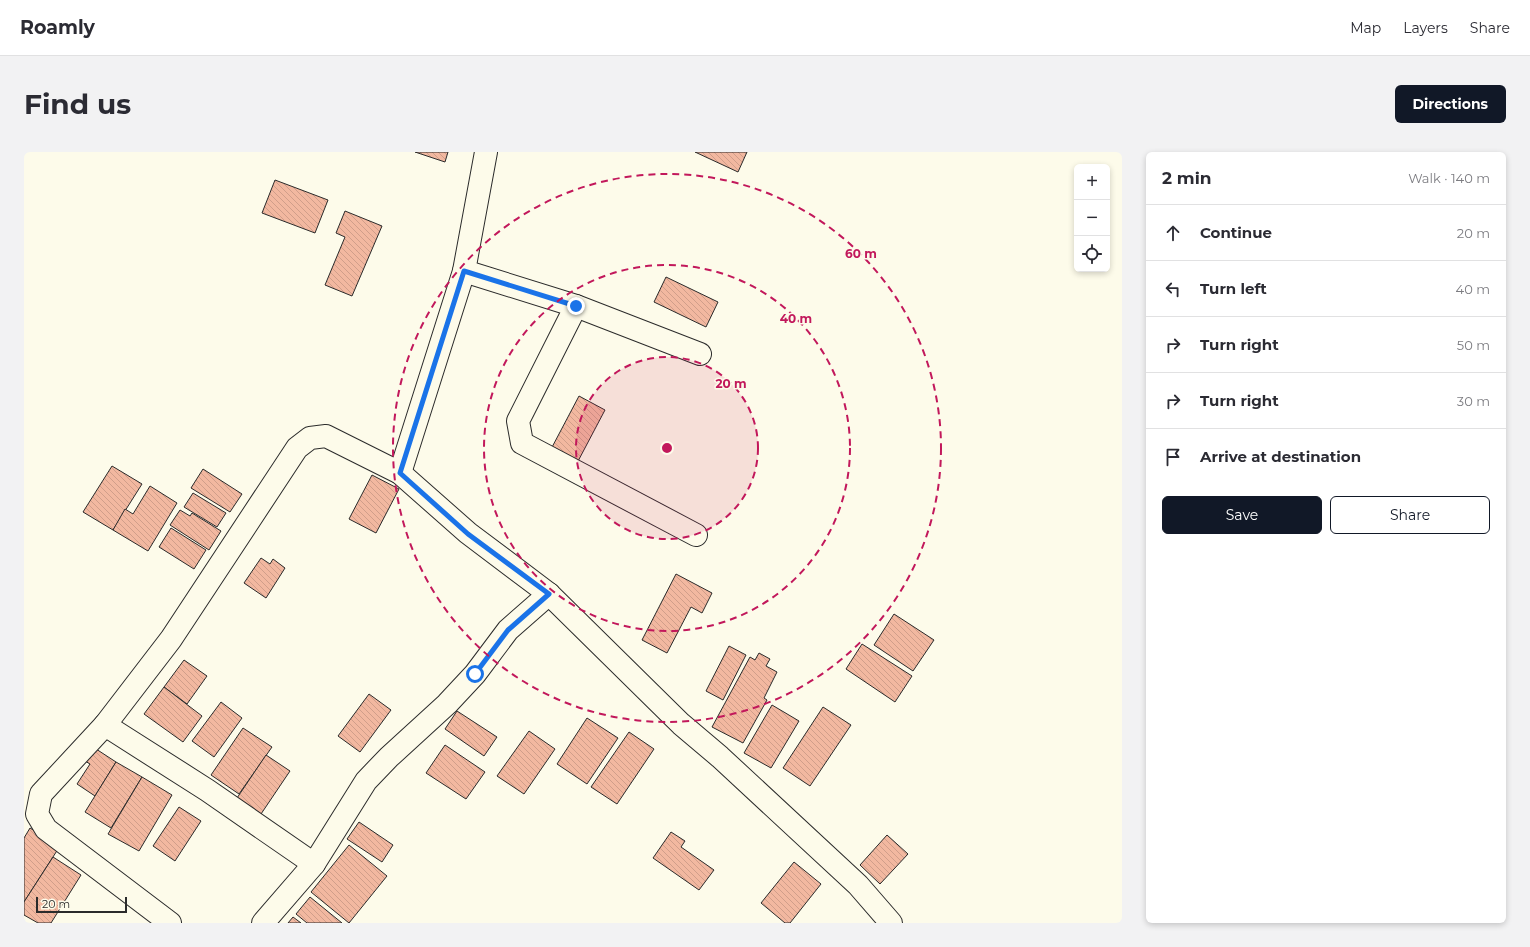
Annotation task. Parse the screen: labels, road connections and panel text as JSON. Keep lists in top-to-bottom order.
{
  "scale_bar": "20 m",
  "page": {
    "header": "Roamly",
    "nav": ["Map", "Layers", "Share"],
    "buttons": [
      "Directions",
      ["Save", "Share"]
    ],
    "title": "Find us",
    "heading": ["2 min", "Walk · 140 m"],
    "map_buttons": ["+", "−"],
    "list": [
      ["Continue", "20 m"],
      ["Turn left", "40 m"],
      ["Turn right", "50 m"],
      ["Turn right", "30 m"],
      "Arrive at destination"
    ],
    "scale": "20 m"
  },
  "rings": ["60 m", "40 m", "20 m"]
}
